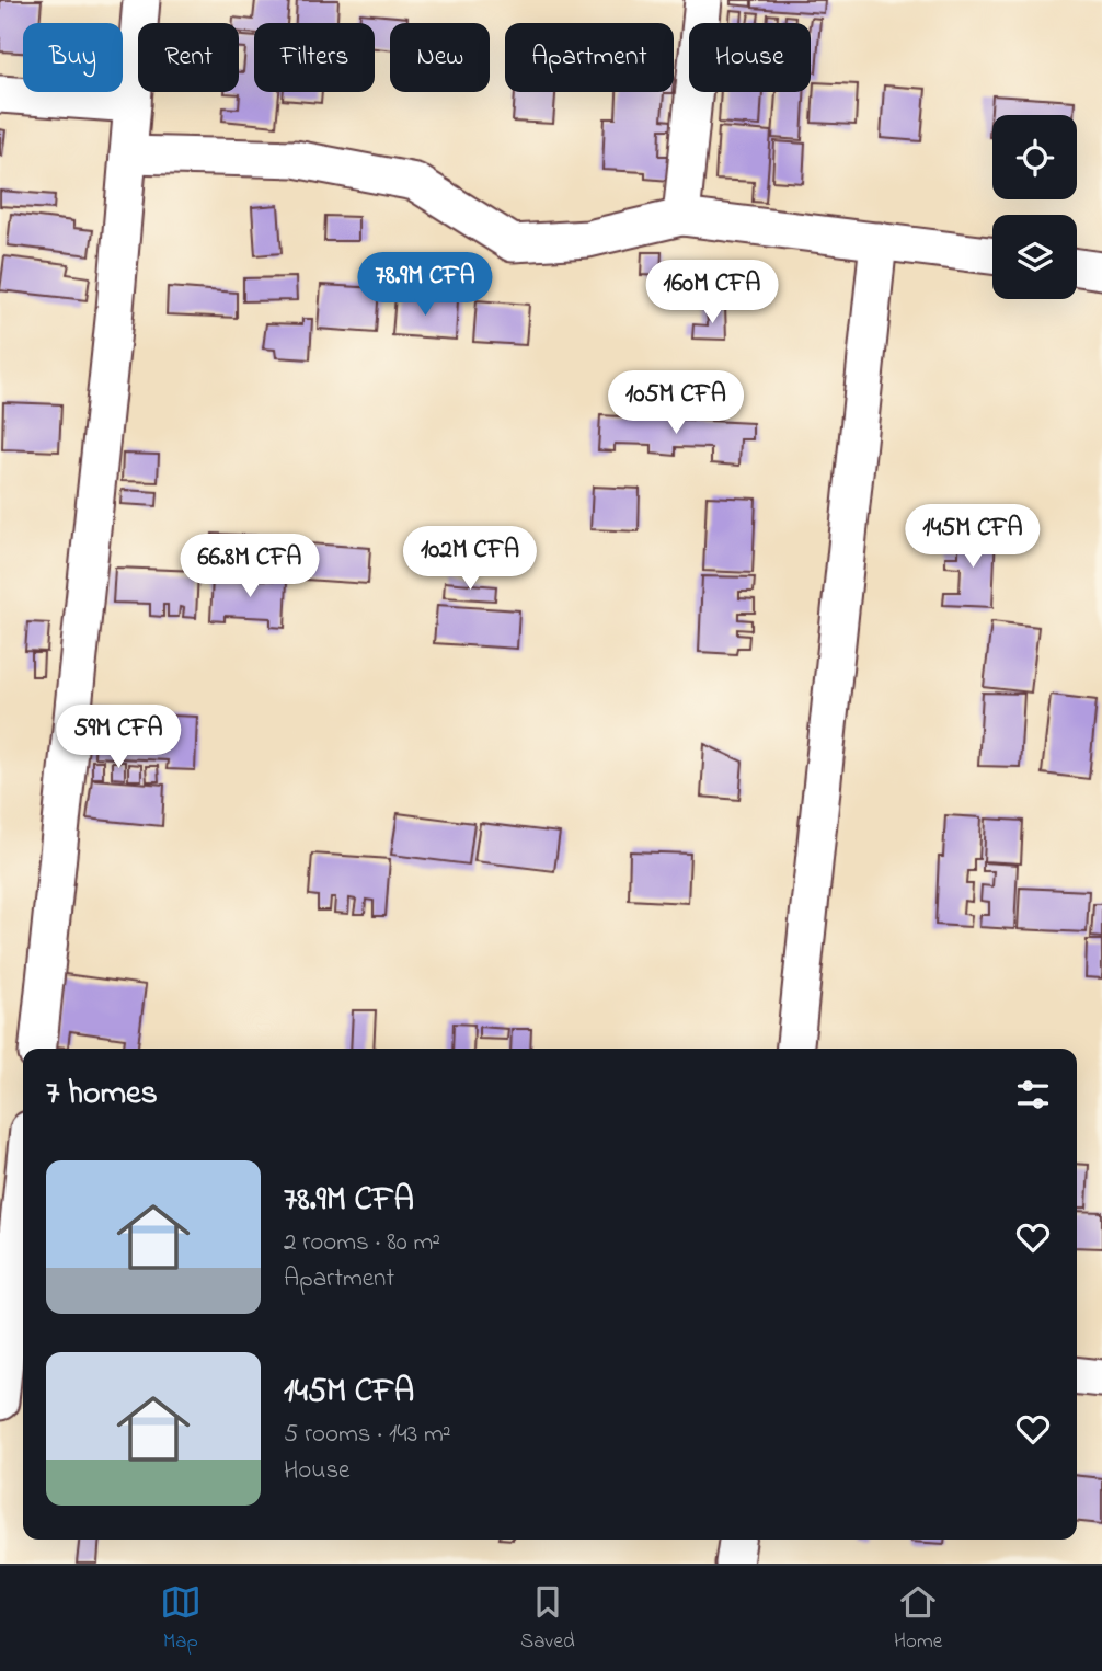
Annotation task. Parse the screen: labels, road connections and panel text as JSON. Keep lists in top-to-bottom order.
{
  "page": {
    "chip": [
      "Buy",
      "Rent",
      "Filters",
      "New",
      "Apartment",
      "House"
    ],
    "price": [
      "78.9M CFA",
      "160M CFA",
      "105M CFA",
      "145M CFA",
      "102M CFA",
      "66.8M CFA",
      "59M CFA"
    ],
    "heading": "7 homes",
    "list": [
      {
        "name": "78.9M CFA",
        "note": "2 rooms · 80 m² · Apartment"
      },
      {
        "name": "145M CFA",
        "note": "5 rooms · 143 m² · House"
      }
    ],
    "tabs": ["Map", "Saved", "Home"]
  }
}
